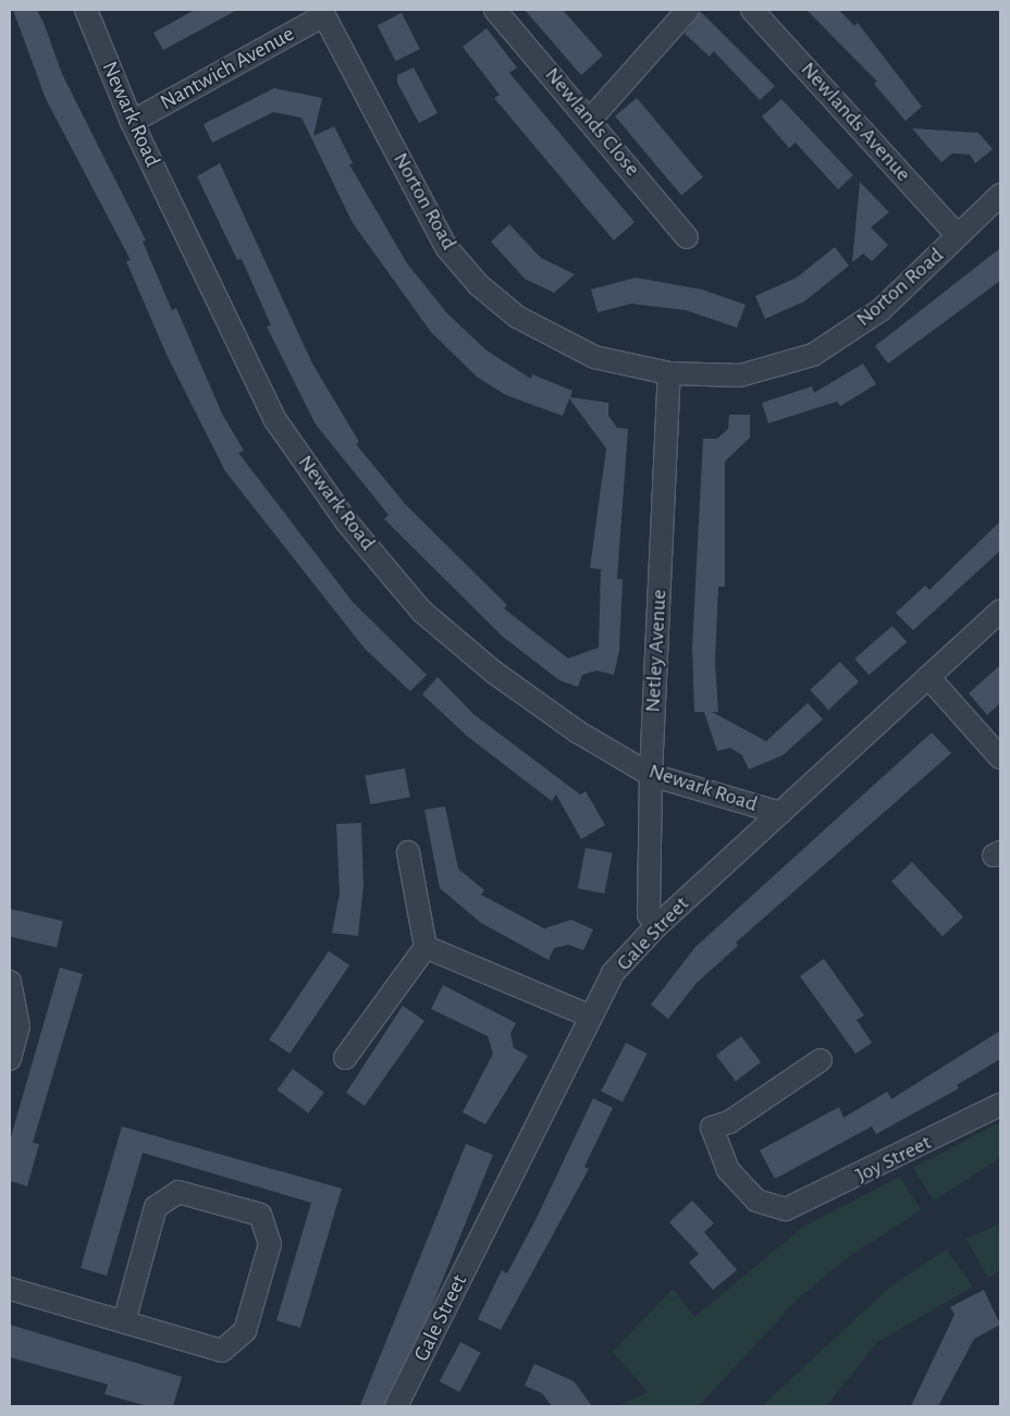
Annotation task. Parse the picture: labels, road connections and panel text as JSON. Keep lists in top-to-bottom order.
{
  "streets": {
    "street": [
      "Nantwich Avenue",
      "Newark Road",
      "Newlands Close",
      "Newlands Avenue",
      "Norton Road",
      "Netley Avenue",
      "Gale Street",
      "Joy Street"
    ]
  },
  "crossings": [
    ["Nantwich Avenue", "Newark Road"],
    ["Nantwich Avenue", "Norton Road"],
    ["Newark Road", "Netley Avenue"],
    ["Newark Road", "Gale Street"],
    ["Newlands Avenue", "Norton Road"],
    ["Norton Road", "Netley Avenue"],
    ["Netley Avenue", "Gale Street"]
  ]
}
